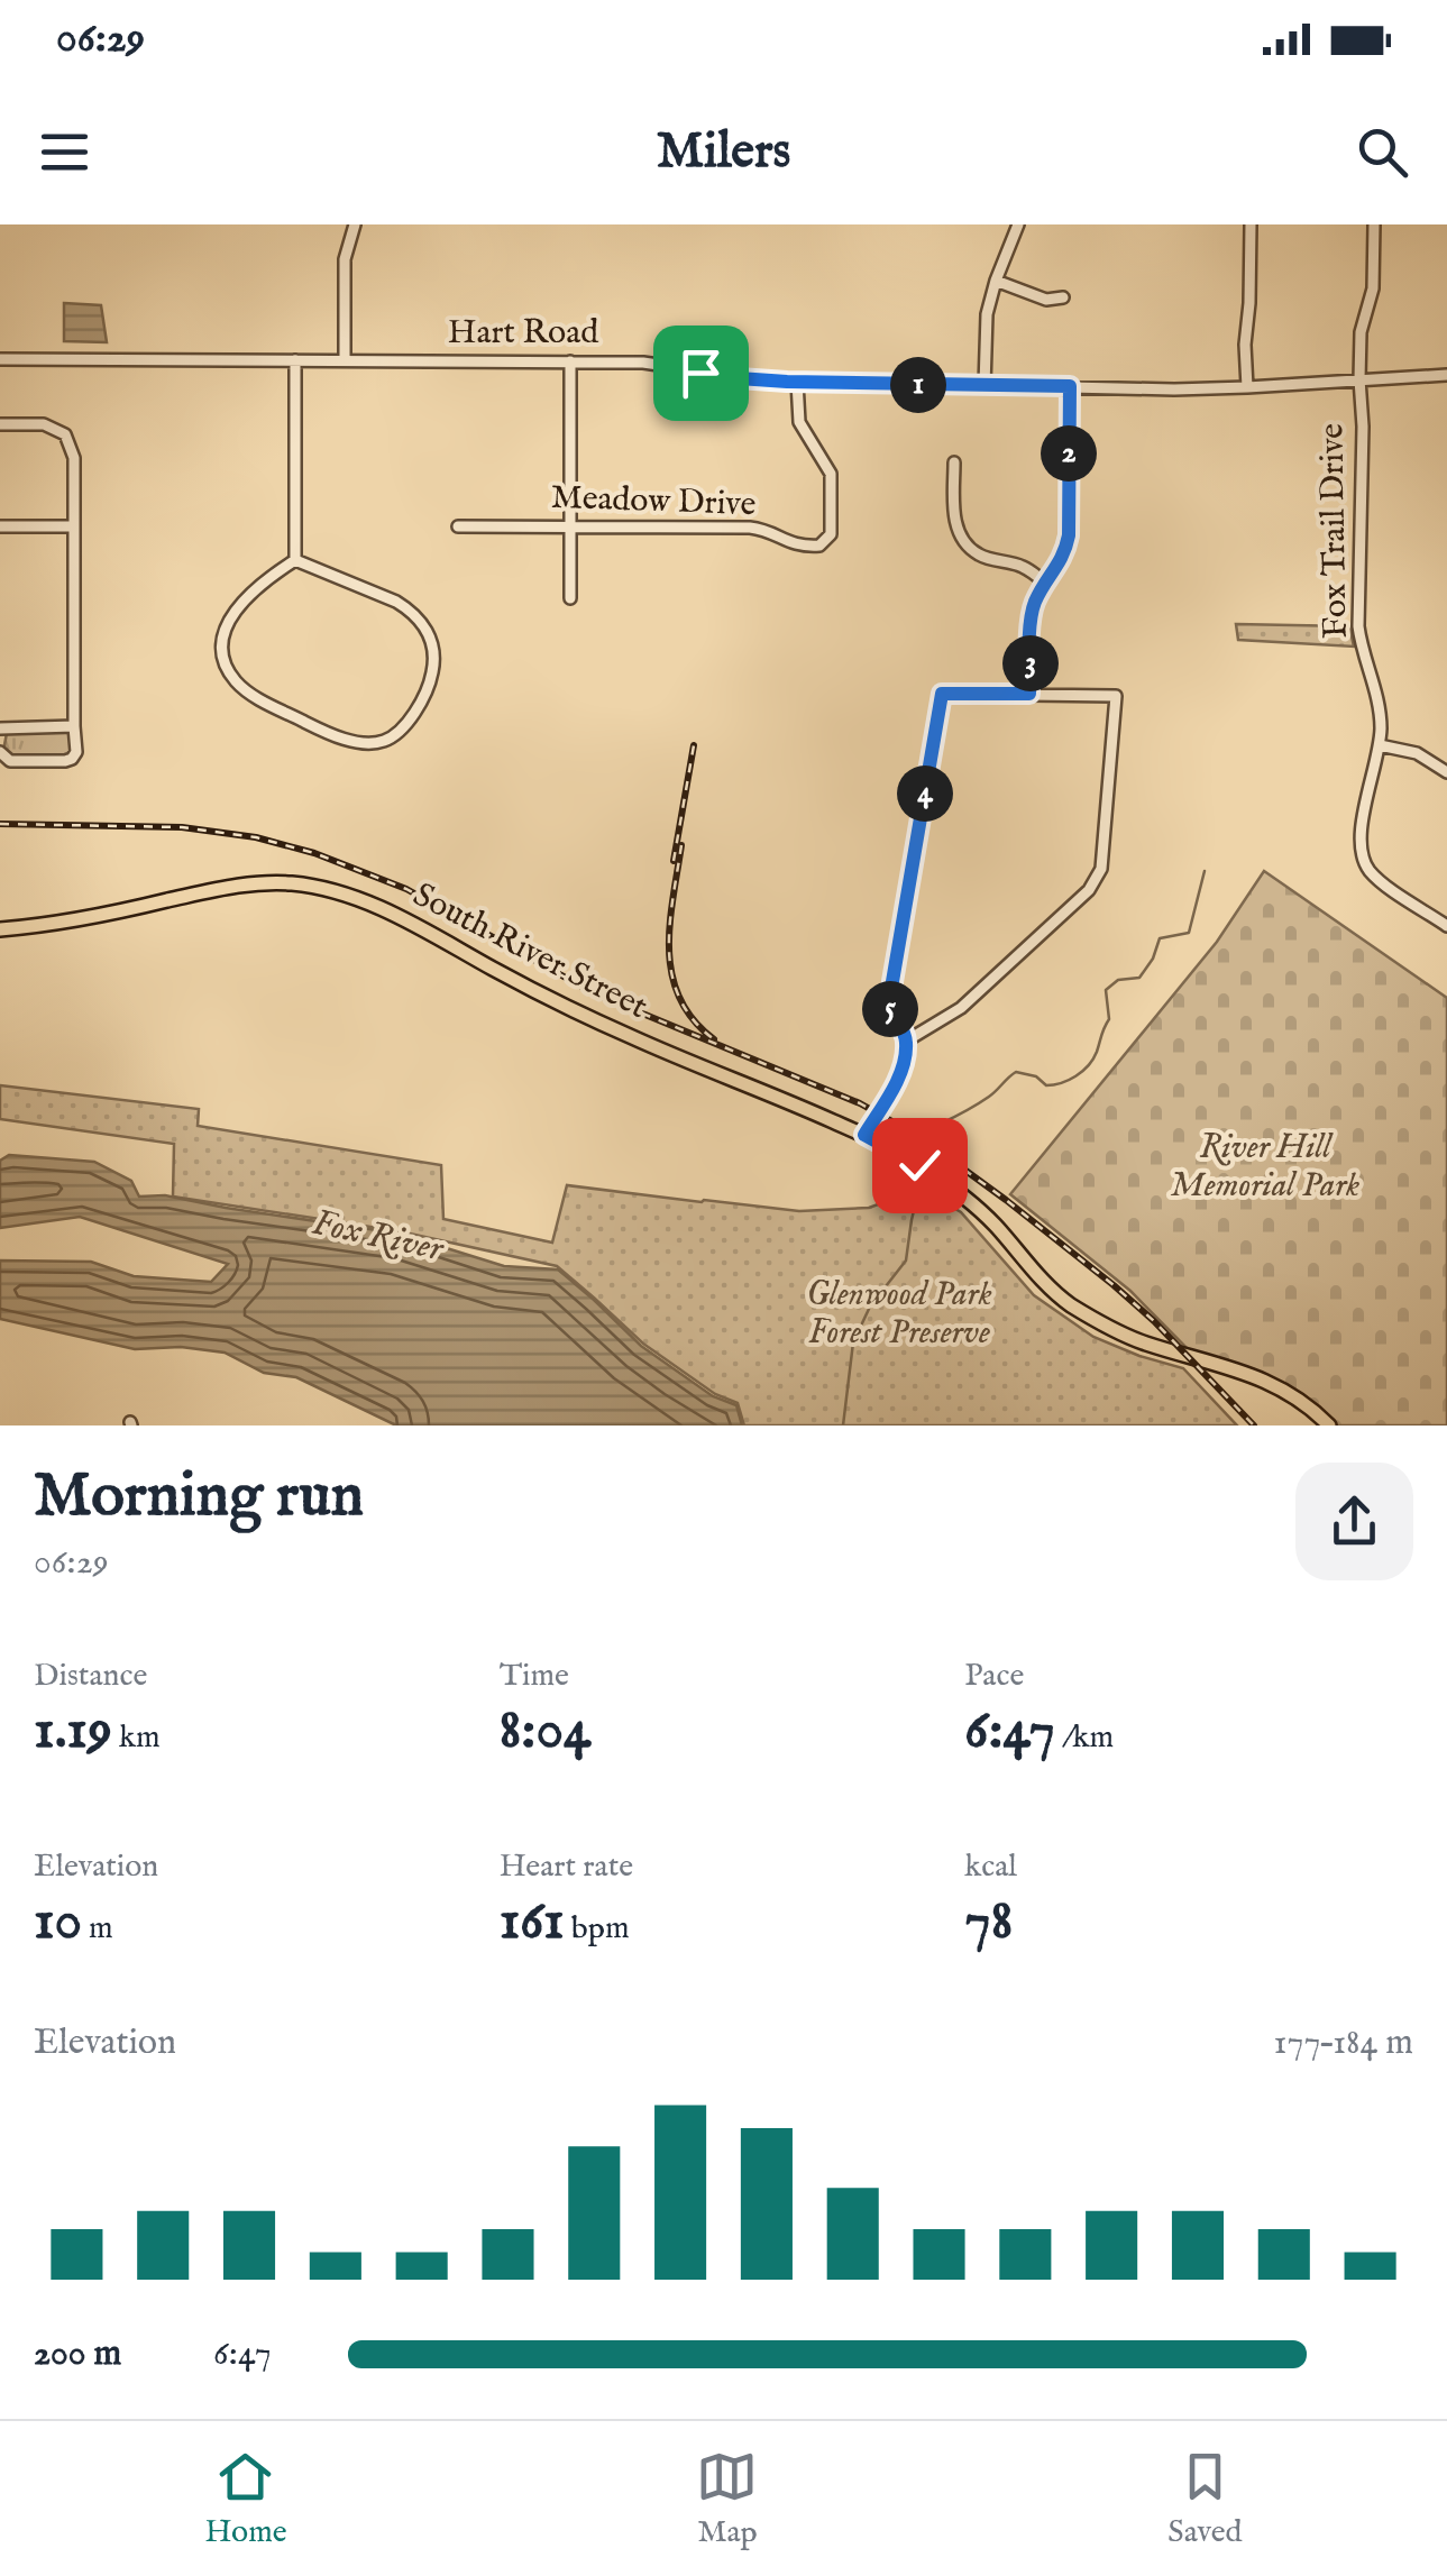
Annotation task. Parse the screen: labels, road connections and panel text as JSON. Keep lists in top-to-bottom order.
{
  "streets": {
    "main road": ["South River Street"],
    "street": ["Hart Road", "Meadow Drive", "Fox Trail Drive"]
  },
  "crossings": [
    ["Hart Road", "Meadow Drive"],
    ["Hart Road", "Fox Trail Drive"]
  ],
  "water": ["Fox River"],
  "parks": ["River Hill Memorial Park", "Glenwood Park Forest Preserve"],
  "page": {
    "status": "06:29",
    "header": "Milers",
    "pins": [
      "1",
      "2",
      "3",
      "4",
      "5"
    ],
    "heading": ["Morning run", "06:29"],
    "stats": [
      ["Distance", "1.19 km"],
      ["Time", "8:04"],
      ["Pace", "6:47 /km"],
      ["Elevation", "10 m"],
      ["Heart rate", "161 bpm"],
      ["kcal", "78"]
    ],
    "chart": ["Elevation", "177–184 m"],
    "list": [
      {
        "name": "200 m",
        "note": "6:47"
      }
    ],
    "tabs": ["Home", "Map", "Saved"]
  }
}
